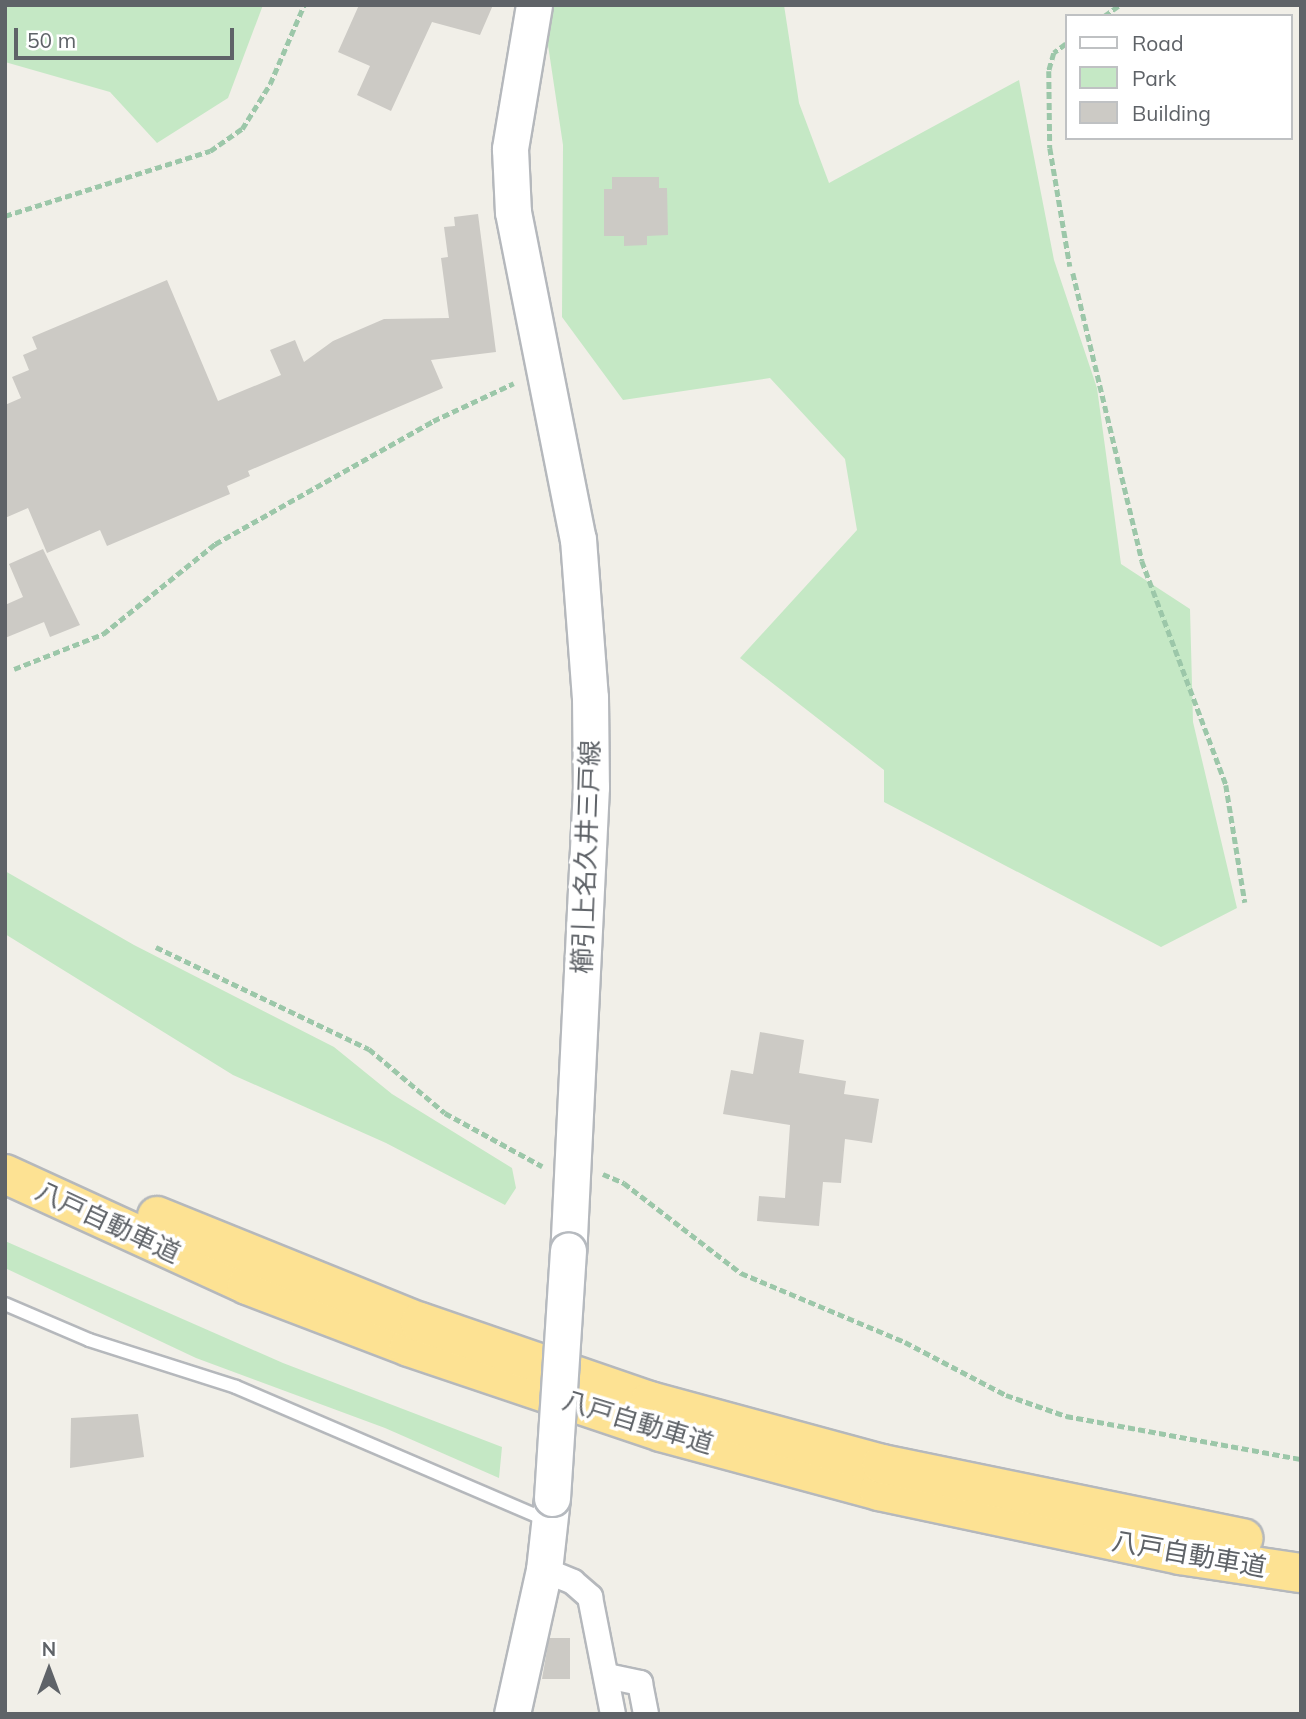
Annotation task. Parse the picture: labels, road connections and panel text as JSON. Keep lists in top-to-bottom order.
{
  "streets": {
    "highway": ["八戸自動車道"],
    "main road": ["櫛引上名久井三戸線"]
  },
  "legend": ["Road", "Park", "Building"],
  "scale_bar": "50 m",
  "north": "top"
}
